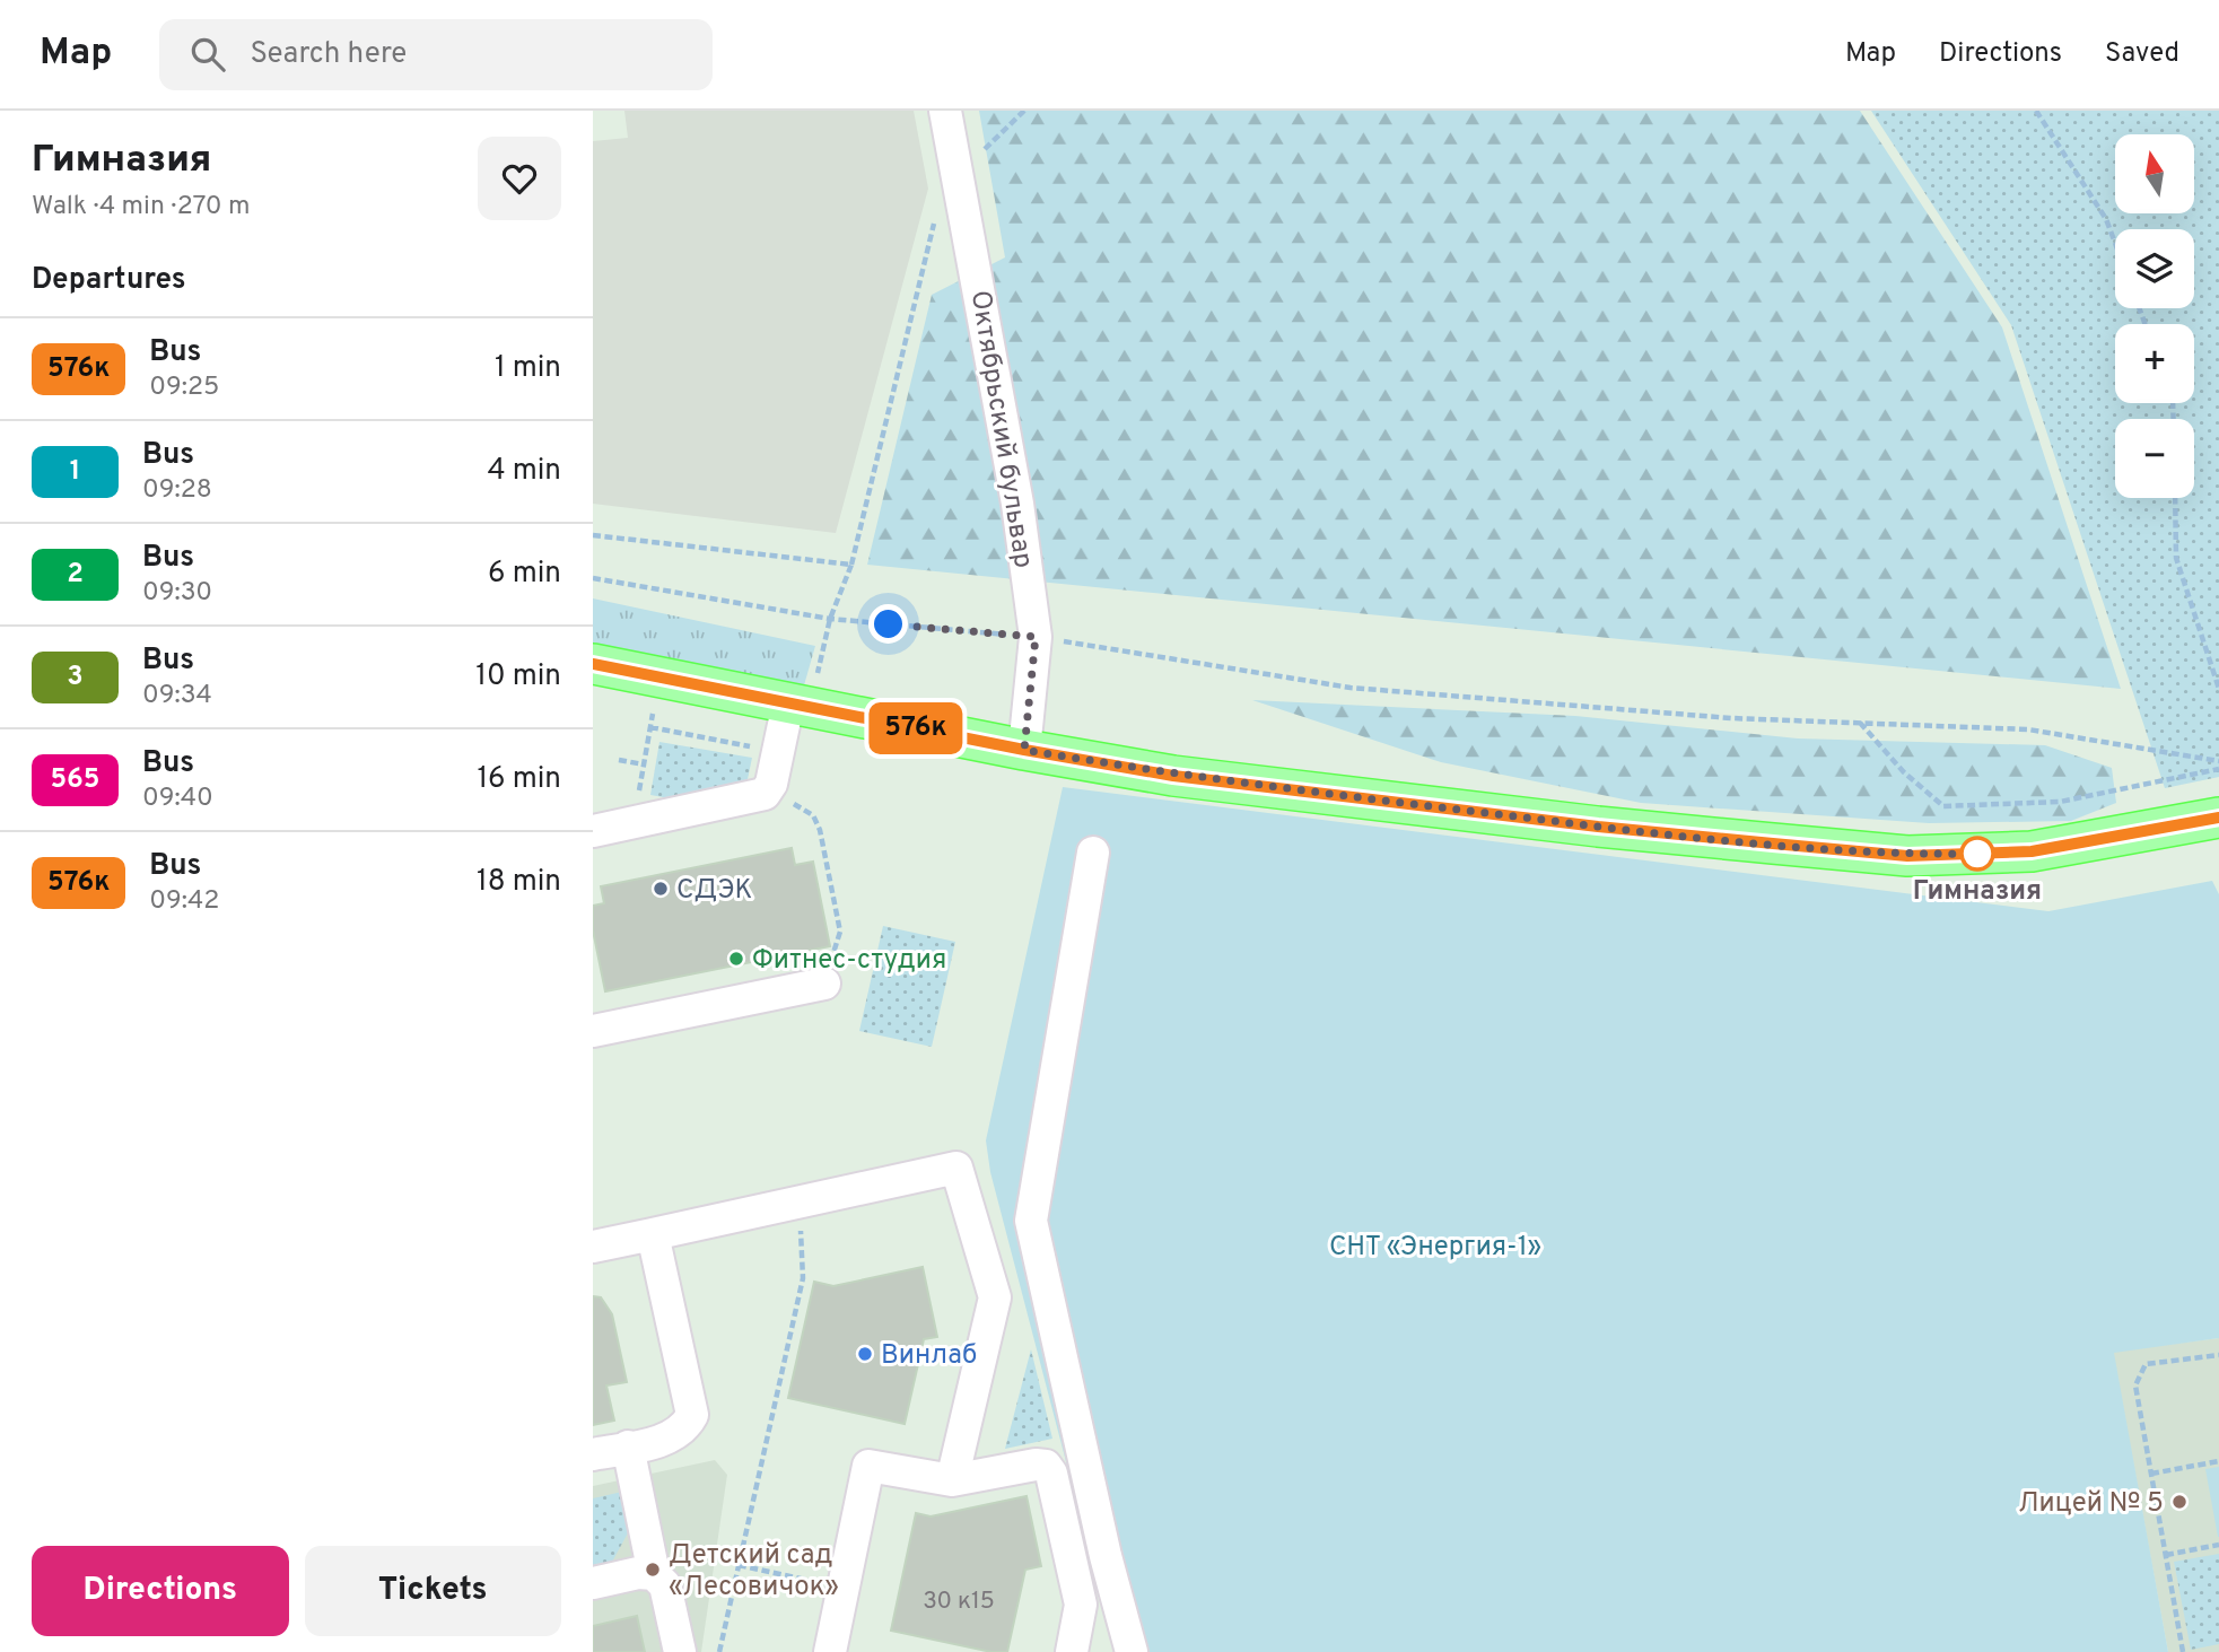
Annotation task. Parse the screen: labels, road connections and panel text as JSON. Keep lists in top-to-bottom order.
{
  "streets": {
    "street": ["Октябрьский бульвар"]
  },
  "parks": ["СНТ «Энергия-1»"],
  "places": [
    "Гимназия",
    "СДЭК",
    "Фитнес-студия",
    "Винлаб",
    "Лицей № 5",
    "Детский сад «Лесовичок»"
  ],
  "lines": ["bus line 576к"],
  "house_numbers": ["30 к15"],
  "north": "top",
  "page": {
    "header": "Map",
    "search": "Search here",
    "nav": ["Map", "Directions", "Saved"],
    "heading": [
      ["Гимназия", "Walk · 4 min · 270 m"],
      "Departures"
    ],
    "on_map": "576к",
    "map_buttons": ["+", "−"],
    "list": [
      {
        "mark": "576к",
        "name": "Bus",
        "note": "09:25",
        "value": "1 min"
      },
      {
        "mark": "1",
        "name": "Bus",
        "note": "09:28",
        "value": "4 min"
      },
      {
        "mark": "2",
        "name": "Bus",
        "note": "09:30",
        "value": "6 min"
      },
      {
        "mark": "3",
        "name": "Bus",
        "note": "09:34",
        "value": "10 min"
      },
      {
        "mark": "565",
        "name": "Bus",
        "note": "09:40",
        "value": "16 min"
      },
      {
        "mark": "576к",
        "name": "Bus",
        "note": "09:42",
        "value": "18 min"
      }
    ],
    "buttons": ["Directions", "Tickets"]
  }
}
